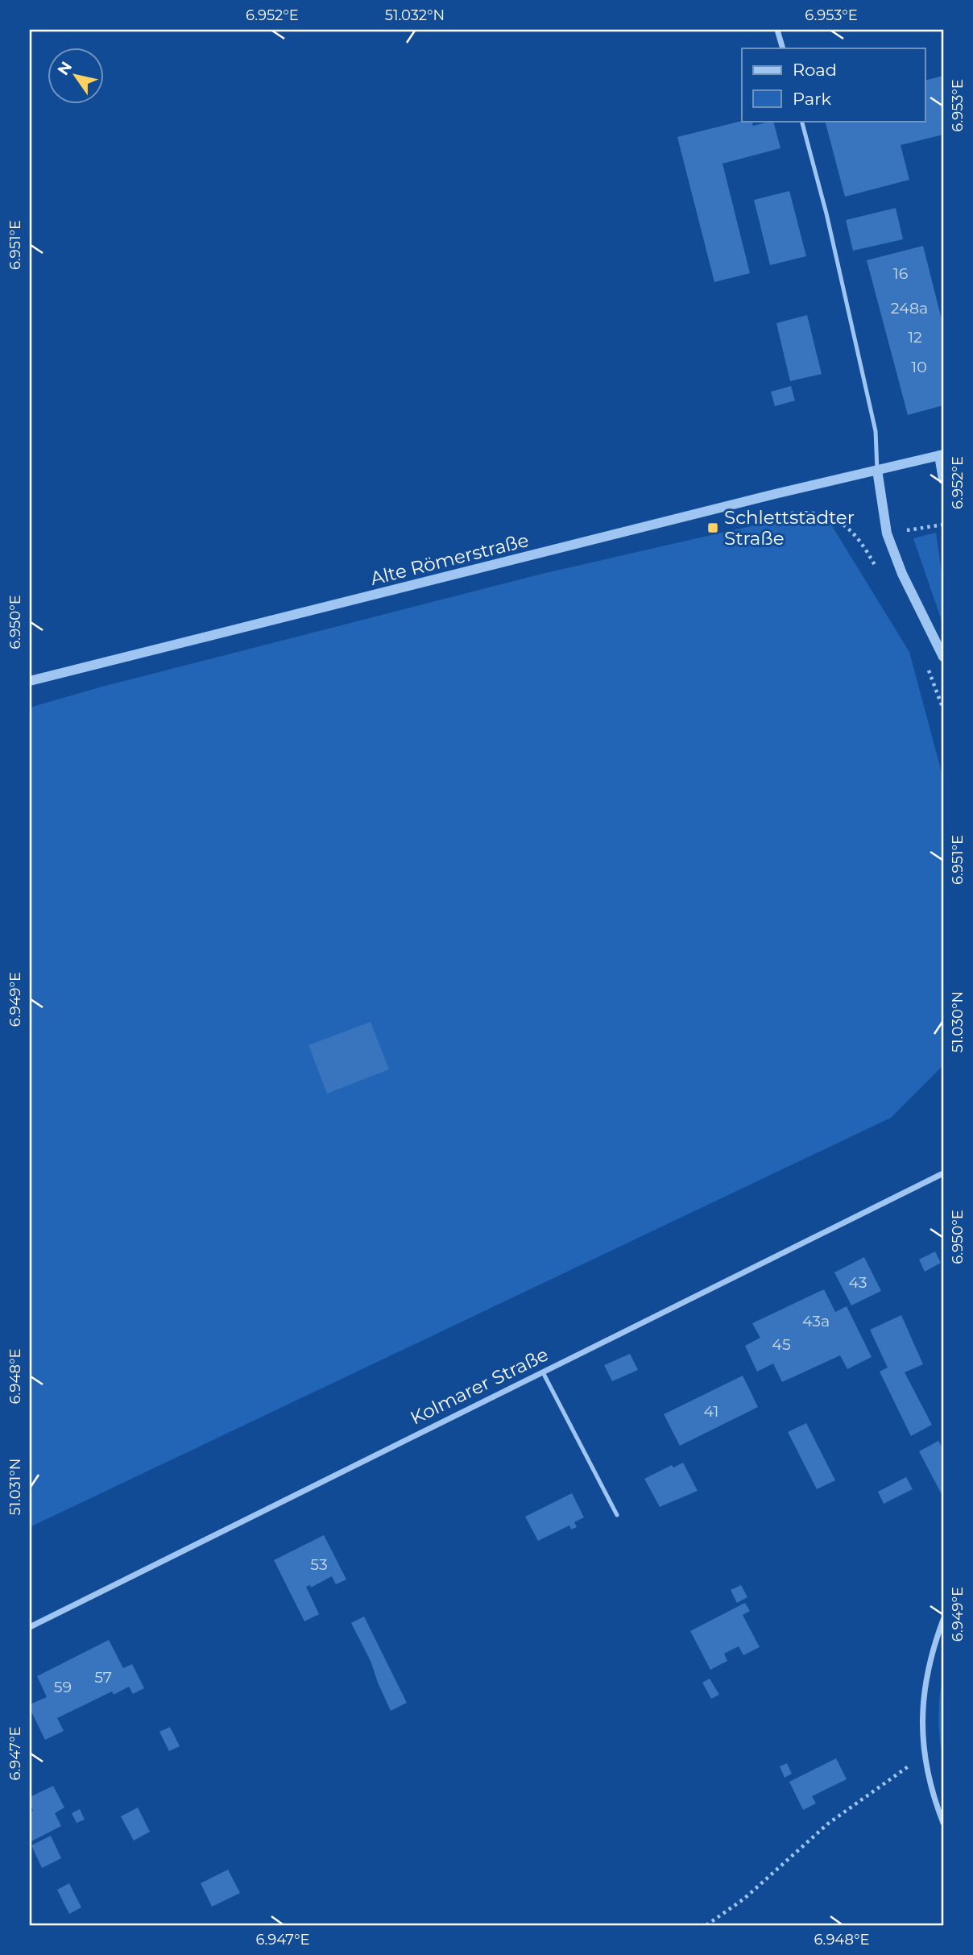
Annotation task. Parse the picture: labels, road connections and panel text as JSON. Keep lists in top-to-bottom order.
{
  "streets": {
    "street": ["Alte Römerstraße", "Kolmarer Straße"]
  },
  "places": {
    "transit": ["Schlettstadter Straße"]
  },
  "house_numbers": [
    "16",
    "248a",
    "12",
    "10",
    "43",
    "43a",
    "45",
    "41",
    "53",
    "57",
    "59"
  ],
  "legend": ["Road", "Park"],
  "north": "top left",
  "coordinates": [
    "6.952°E",
    "51.032°N",
    "6.953°E",
    "6.951°E",
    "6.950°E",
    "6.949°E",
    "51.030°N",
    "6.948°E",
    "51.031°N",
    "6.947°E"
  ]
}
